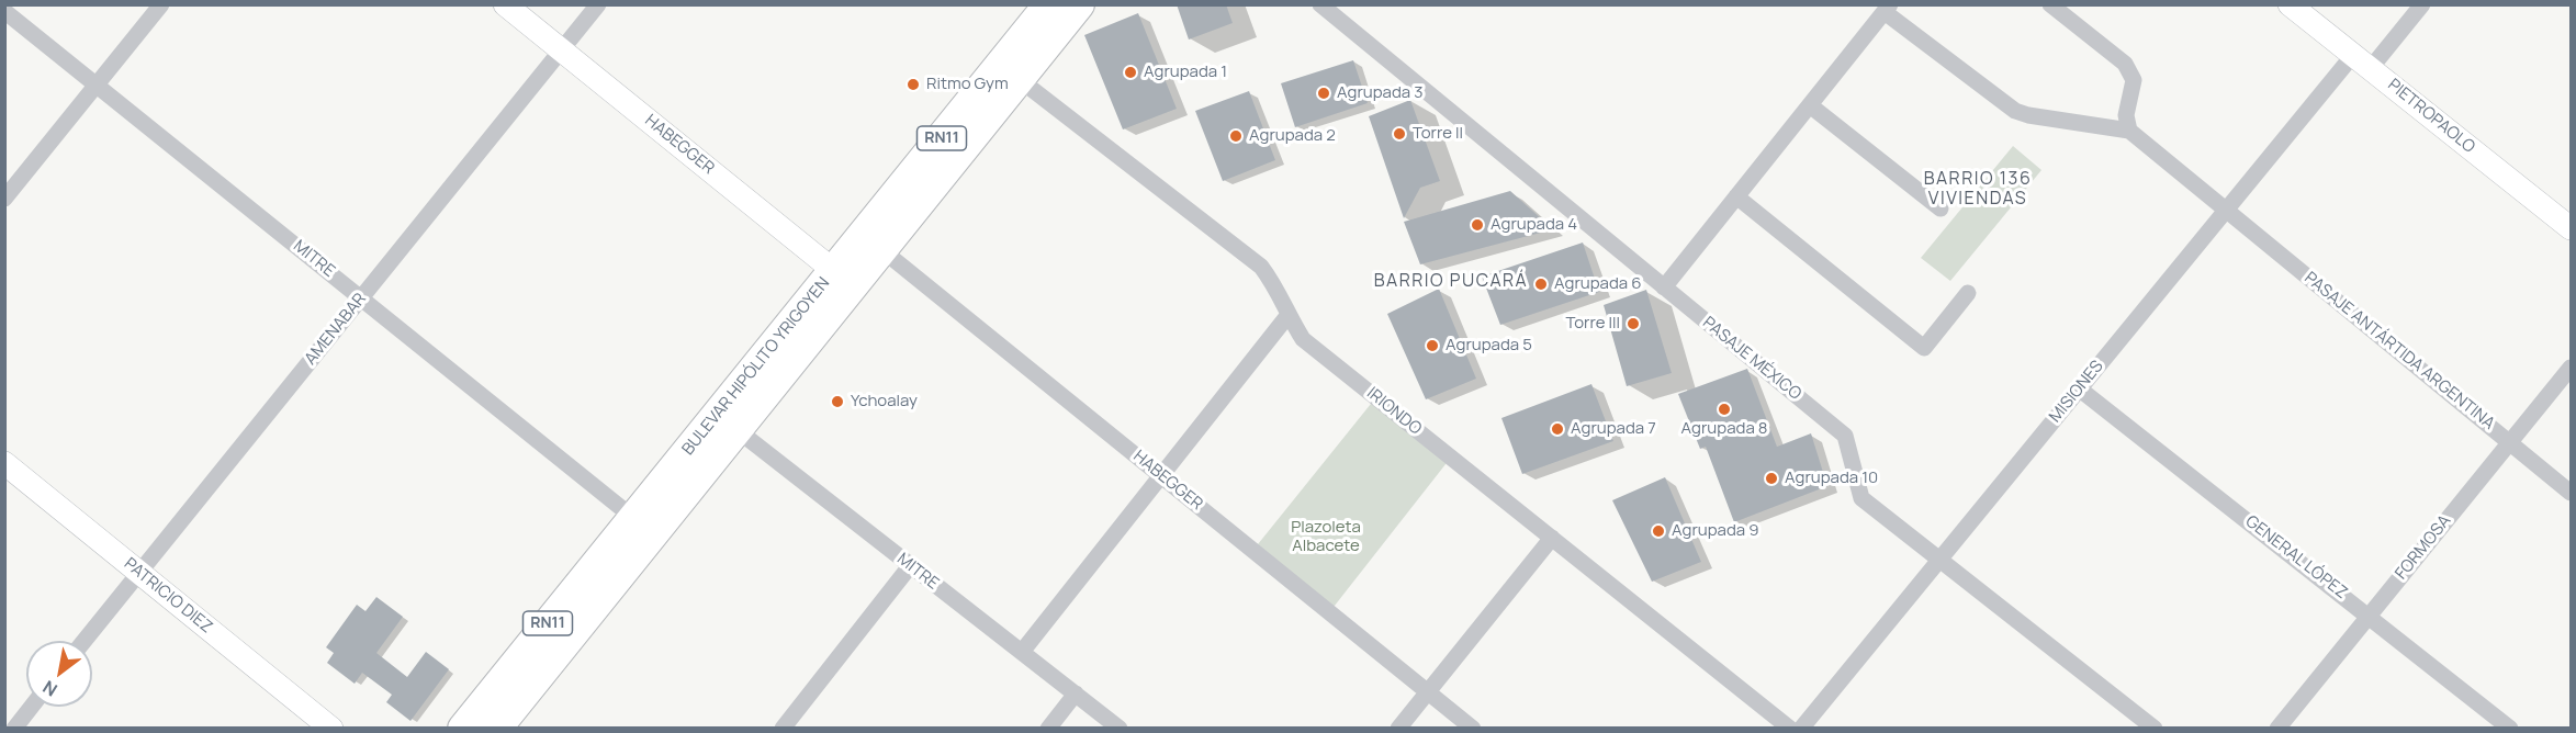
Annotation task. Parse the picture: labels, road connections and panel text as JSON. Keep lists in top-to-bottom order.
{
  "streets": {
    "highway": ["RN11", "BULEVAR HIPÓLITO YRIGOYEN"],
    "street": [
      "PIETROPAOLO",
      "HABEGGER",
      "MITRE",
      "AMENABAR",
      "PASAJE ANTÁRTIDA ARGENTINA",
      "PASAJE MÉXICO",
      "MISIONES",
      "IRIONDO",
      "FORMOSA",
      "GENERAL LÓPEZ",
      "PATRICIO DIEZ"
    ]
  },
  "crossings": [
    ["PIETROPAOLO", "MISIONES"],
    ["HABEGGER", "AMENABAR"],
    ["HABEGGER", "BULEVAR HIPÓLITO YRIGOYEN"],
    ["MITRE", "AMENABAR"],
    ["MITRE", "BULEVAR HIPÓLITO YRIGOYEN"],
    ["AMENABAR", "PATRICIO DIEZ"],
    ["PASAJE ANTÁRTIDA ARGENTINA", "MISIONES"],
    ["PASAJE ANTÁRTIDA ARGENTINA", "FORMOSA"],
    ["PASAJE MÉXICO", "MISIONES"],
    ["BULEVAR HIPÓLITO YRIGOYEN", "IRIONDO"],
    ["MISIONES", "GENERAL LÓPEZ"],
    ["FORMOSA", "GENERAL LÓPEZ"]
  ],
  "districts": ["BARRIO 136 VIVIENDAS", "BARRIO PUCARÁ"],
  "parks": ["Plazoleta Albacete"],
  "places": [
    "Agrupada 1",
    "Ritmo Gym",
    "Agrupada 3",
    "Torre II",
    "Agrupada 2",
    "Agrupada 4",
    "Agrupada 6",
    "Torre III",
    "Agrupada 5",
    "Ychoalay",
    "Agrupada 8",
    "Agrupada 7",
    "Agrupada 10",
    "Agrupada 9"
  ],
  "north": "bottom left"
}
